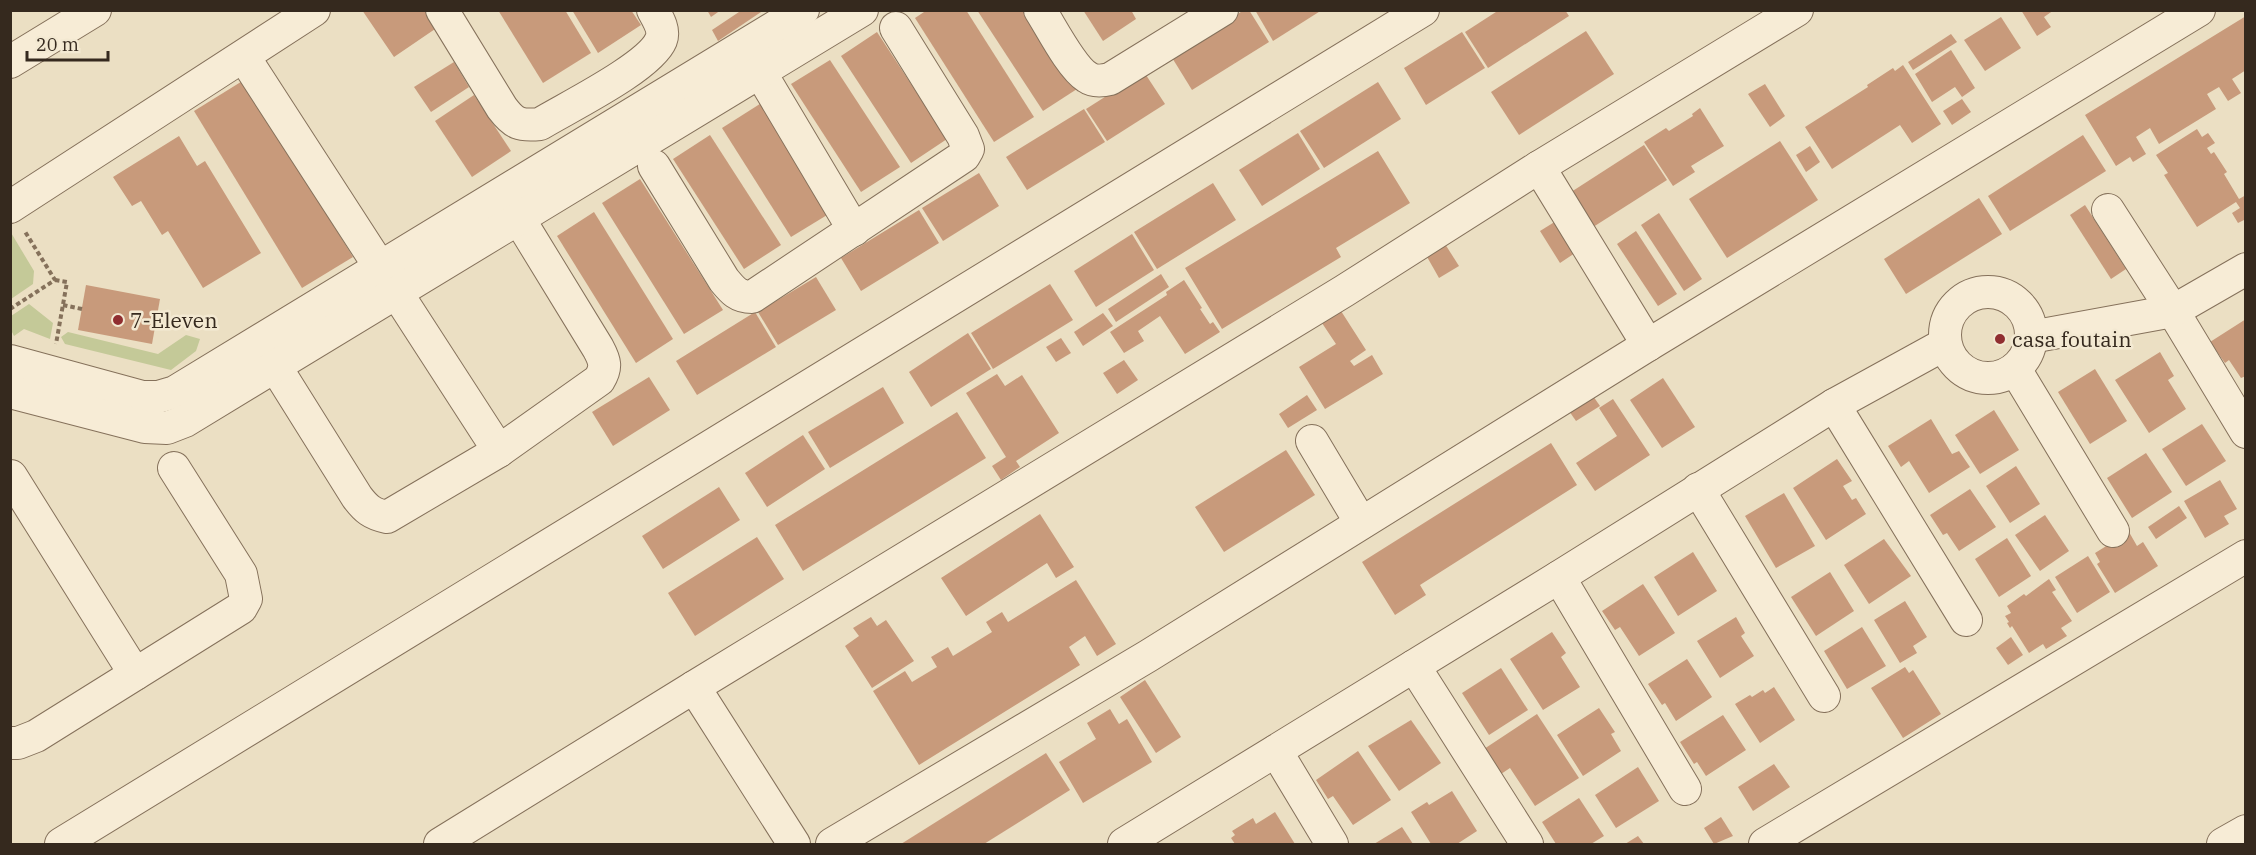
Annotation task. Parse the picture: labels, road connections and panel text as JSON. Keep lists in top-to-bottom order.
{
  "places": ["7-Eleven", "casa foutain"],
  "scale_bar": "20 m"
}
